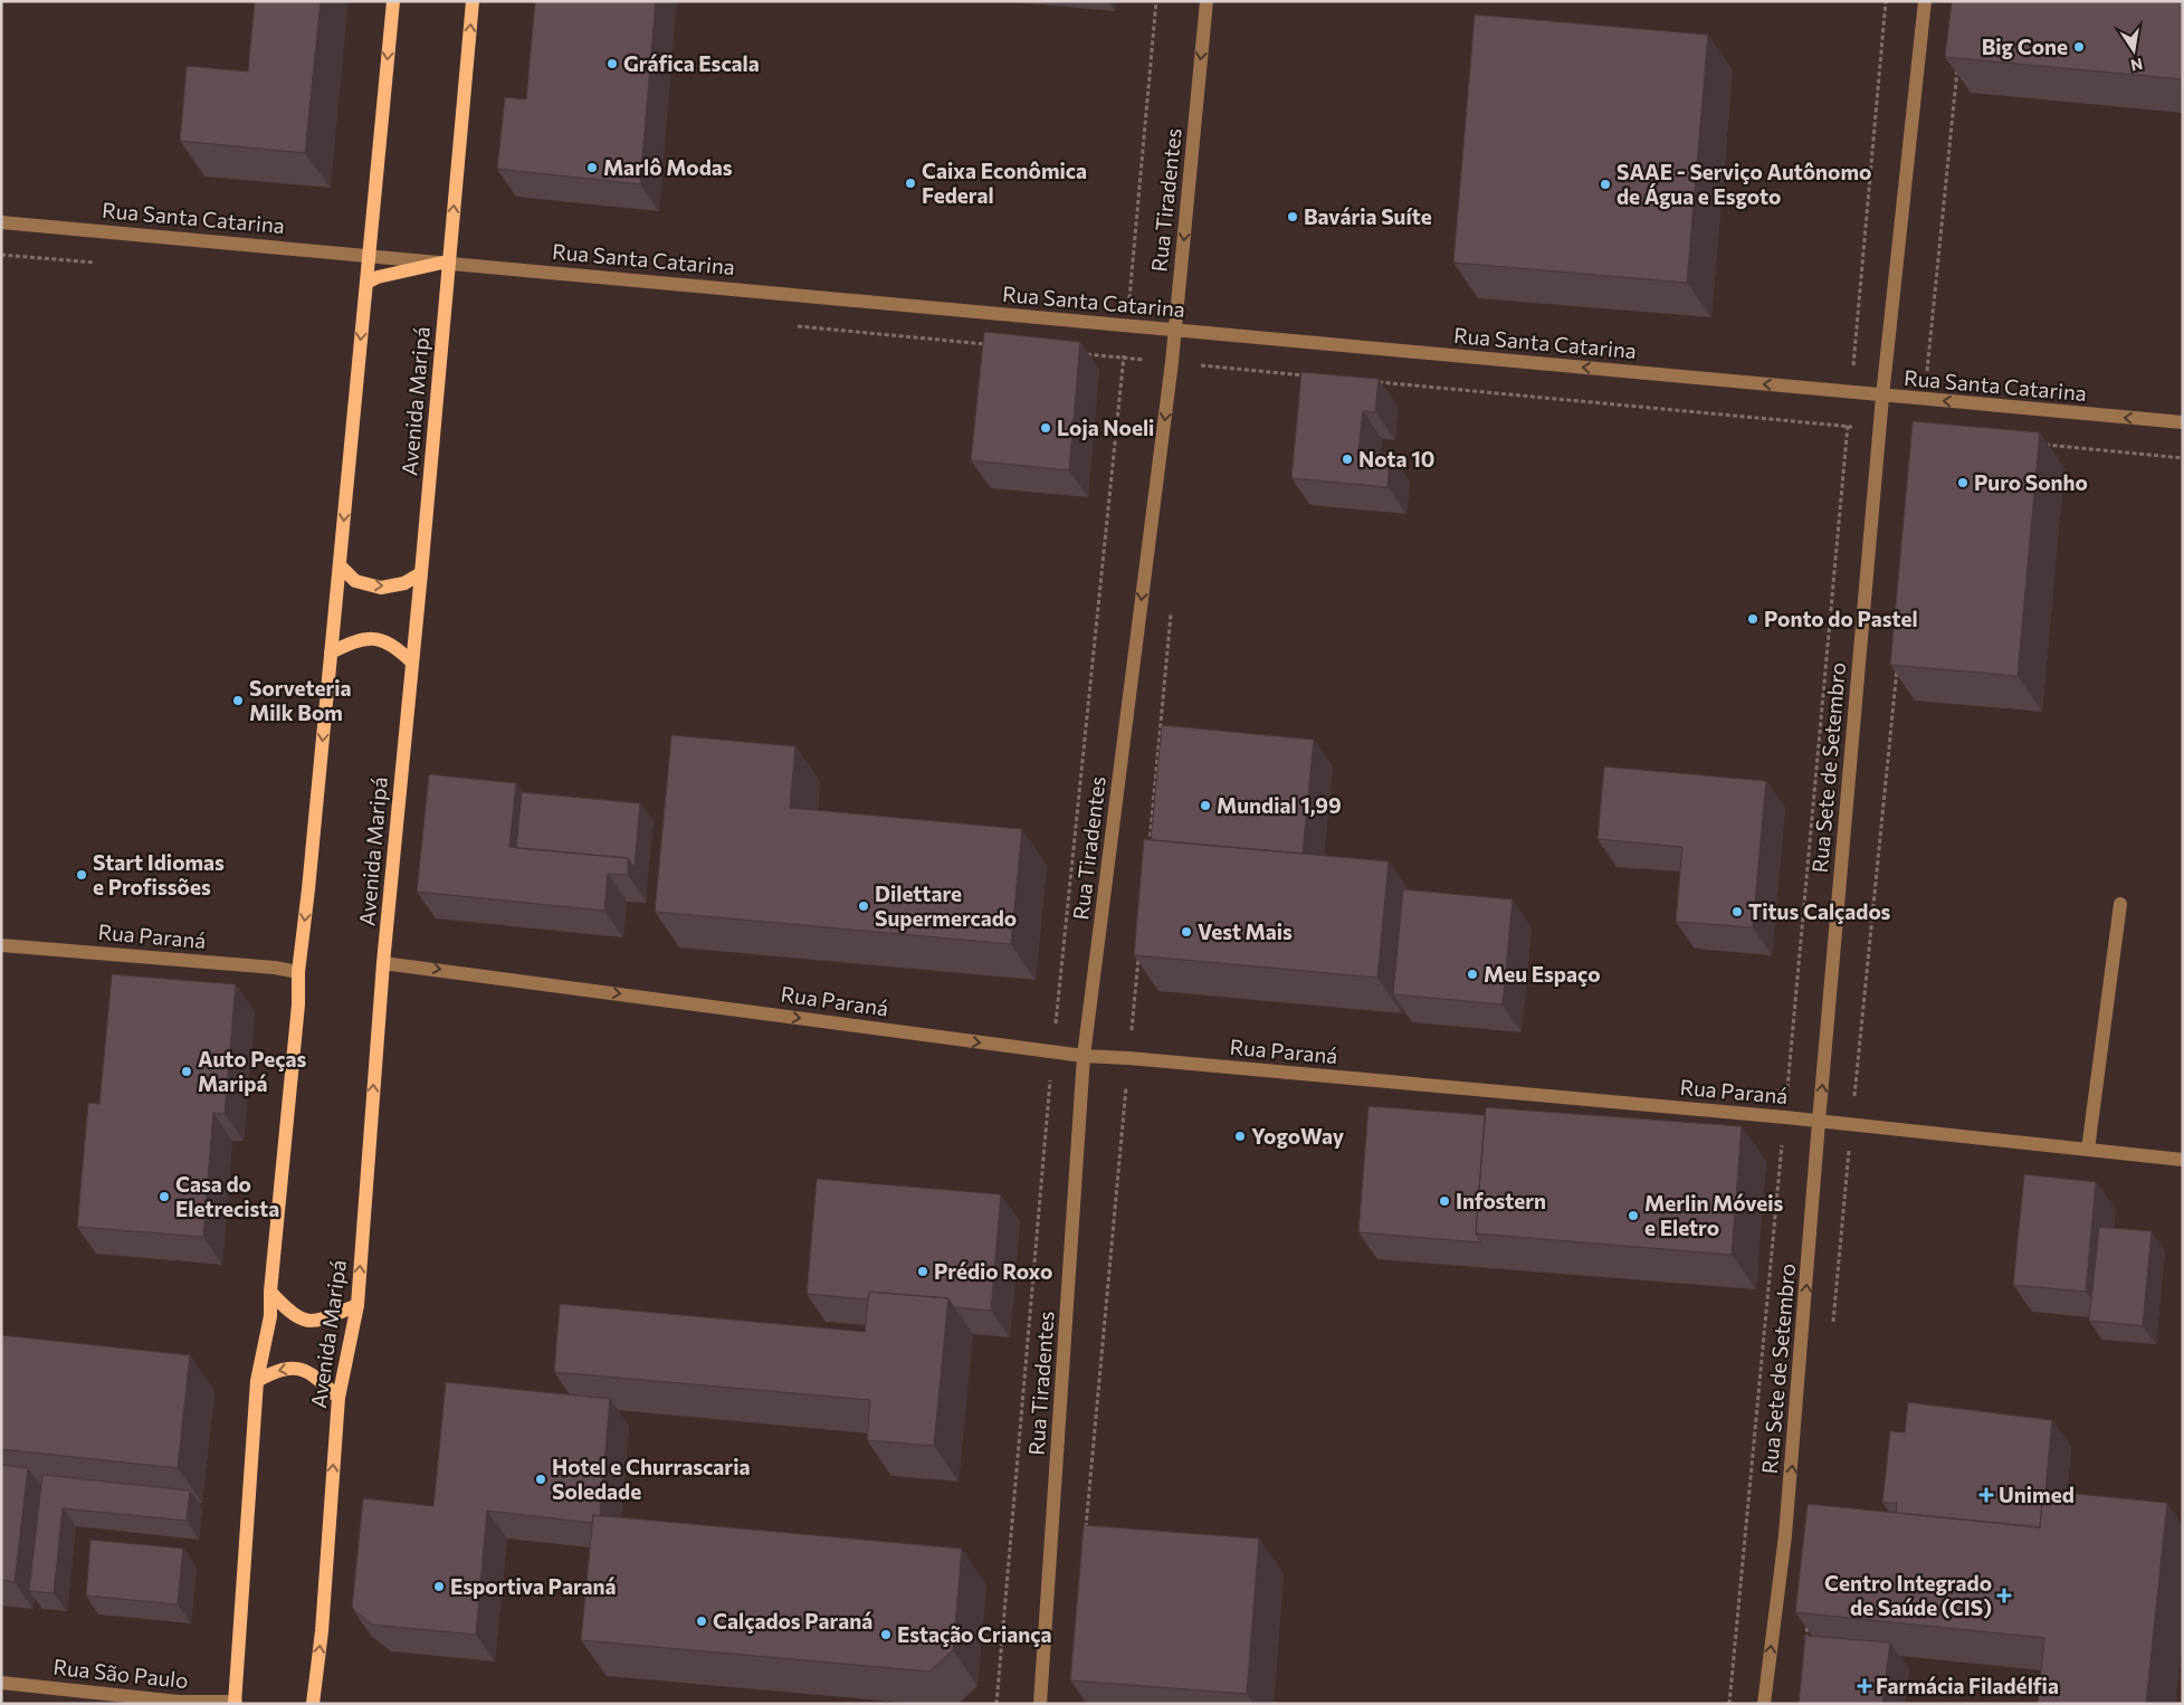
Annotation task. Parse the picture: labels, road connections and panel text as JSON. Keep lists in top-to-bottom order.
{
  "streets": {
    "main road": ["Avenida Maripá"],
    "street": [
      "Rua Tiradentes",
      "Rua Santa Catarina",
      "Rua Sete de Setembro",
      "Rua Paraná",
      "Rua São Paulo"
    ]
  },
  "crossings": [
    ["Rua Tiradentes", "Rua Santa Catarina"],
    ["Rua Tiradentes", "Rua Paraná"],
    ["Rua Santa Catarina", "Avenida Maripá"],
    ["Rua Santa Catarina", "Rua Sete de Setembro"],
    ["Avenida Maripá", "Rua Paraná"],
    ["Rua Sete de Setembro", "Rua Paraná"]
  ],
  "one_way": ["Rua Tiradentes", "Rua Santa Catarina", "Rua Sete de Setembro"],
  "places": {
    "other": [
      "Big Cone",
      "Gráfica Escala",
      "Marlô Modas",
      "Caixa Econômica Federal",
      "SAAE - Serviço Autônomo de Água e Esgoto",
      "Bavária Suíte",
      "Loja Noeli",
      "Nota 10",
      "Puro Sonho",
      "Ponto do Pastel",
      "Sorveteria Milk Bom",
      "Mundial 1,99",
      "Start Idiomas e Profissões",
      "Dilettare Supermercado",
      "Titus Calçados",
      "Vest Mais",
      "Meu Espaço",
      "Auto Peças Maripá",
      "YogoWay",
      "Casa do Eletrecista",
      "Infostern",
      "Merlin Móveis e Eletro",
      "Prédio Roxo",
      "Hotel e Churrascaria Soledade",
      "Esportiva Paraná",
      "Calçados Paraná",
      "Estação Criança"
    ],
    "health": ["Unimed", "Centro Integrado de Saúde (CIS)", "Farmácia Filadélfia"]
  },
  "north": "bottom"
}
